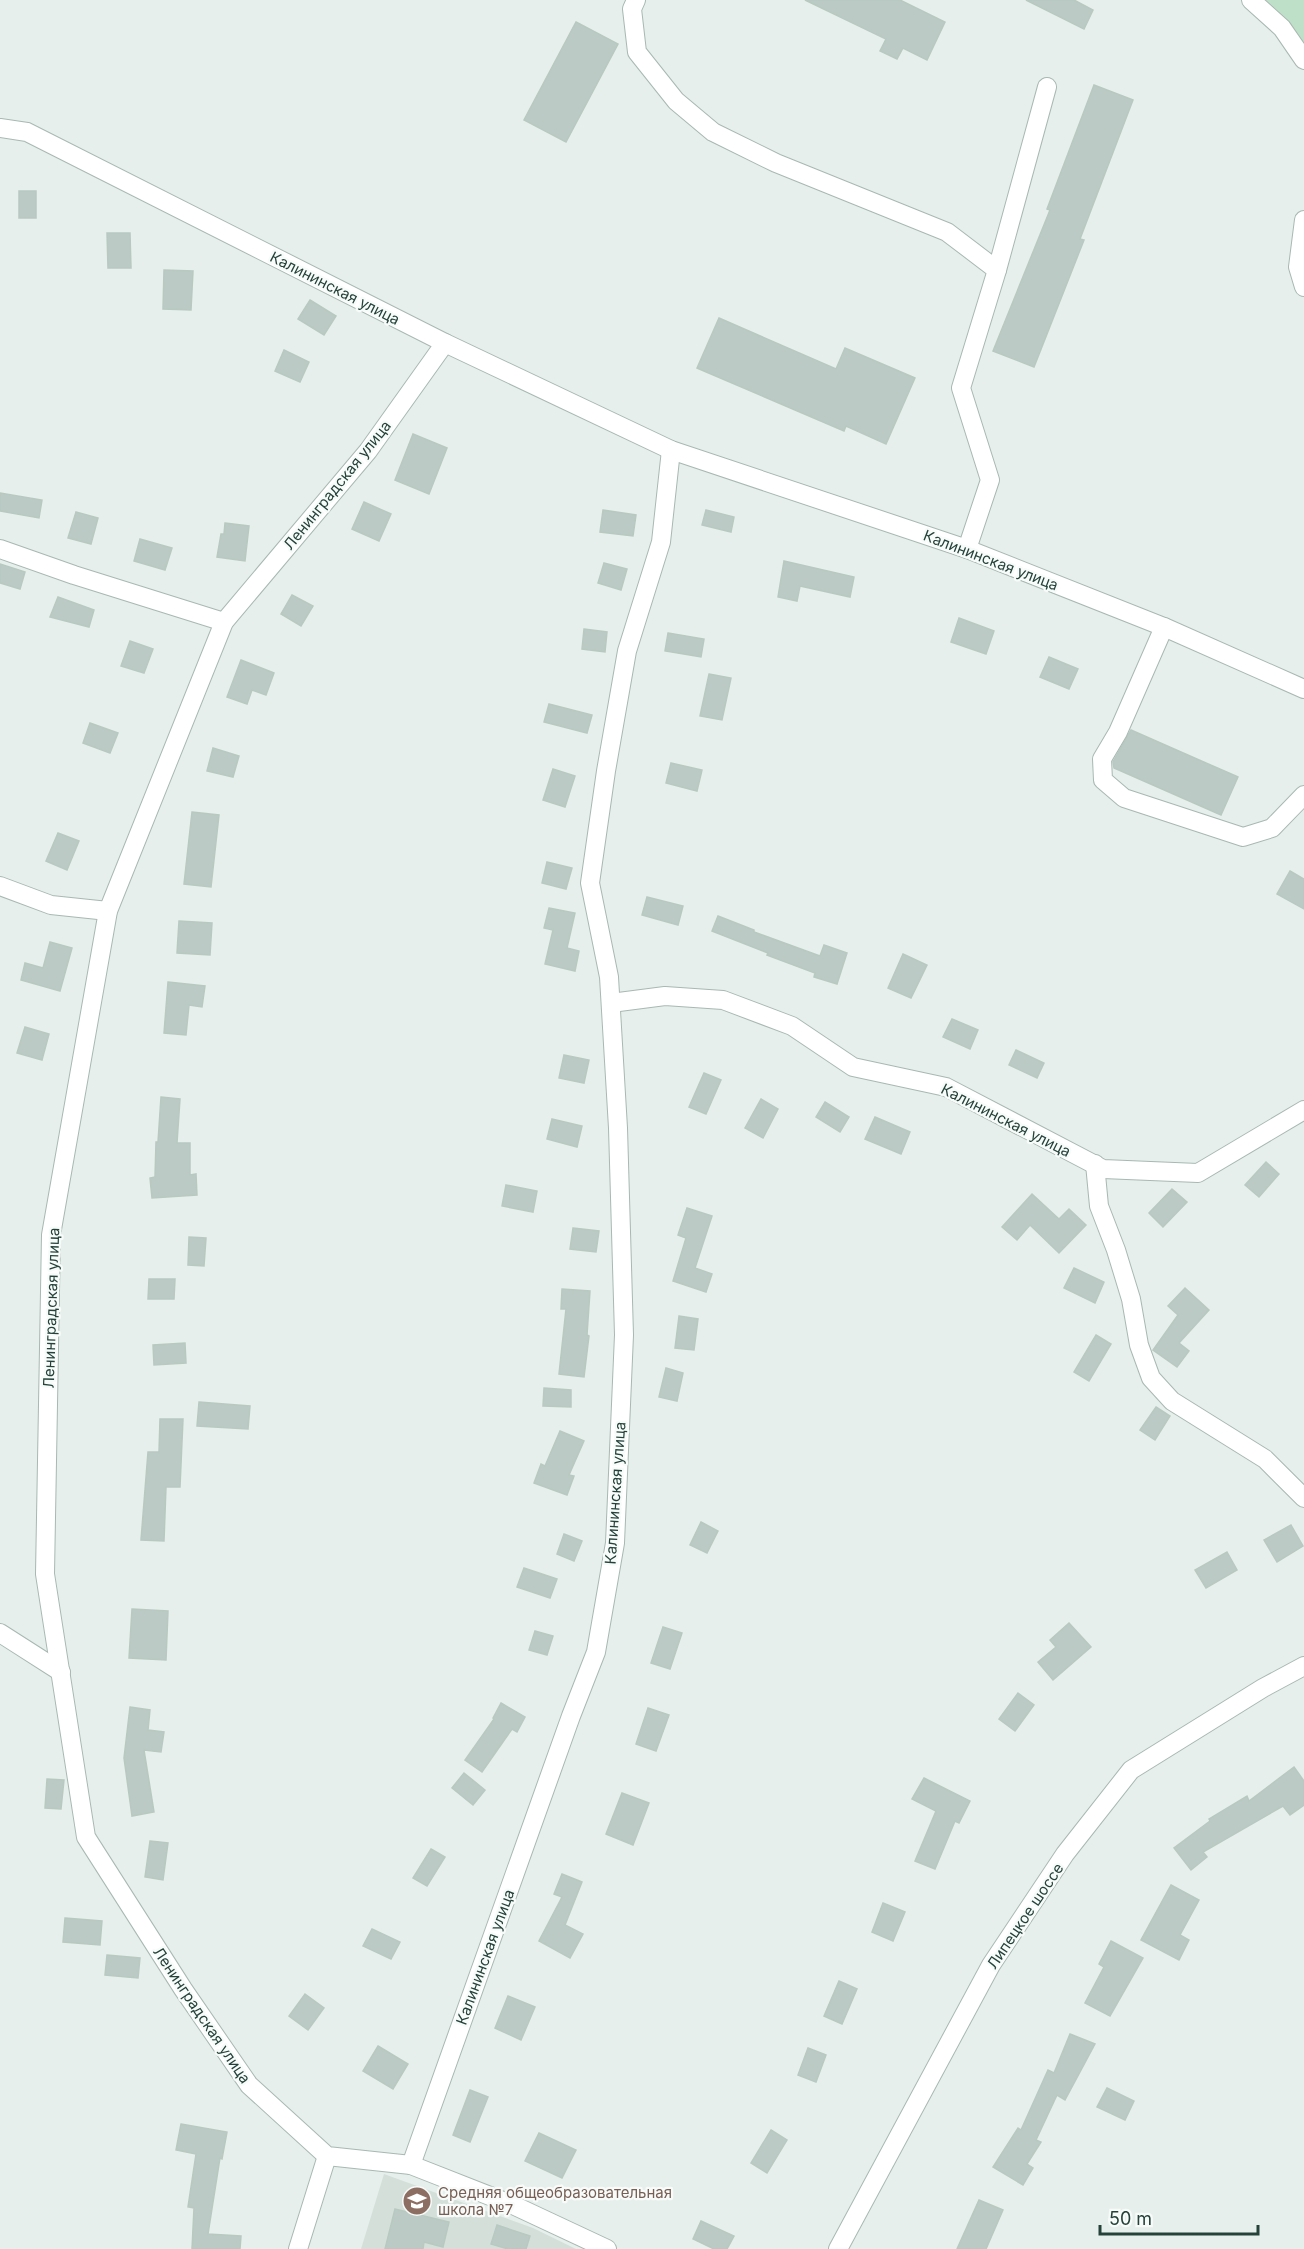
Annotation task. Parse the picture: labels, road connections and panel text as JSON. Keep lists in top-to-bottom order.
{
  "streets": {
    "street": ["Калининская улица", "Ленинградская улица", "Липецкое шоссе"]
  },
  "crossings": [
    ["Калининская улица", "Ленинградская улица"]
  ],
  "places": {
    "school or university": ["Средняя общеобразовательная школа №7"]
  },
  "scale_bar": "50 m"
}
